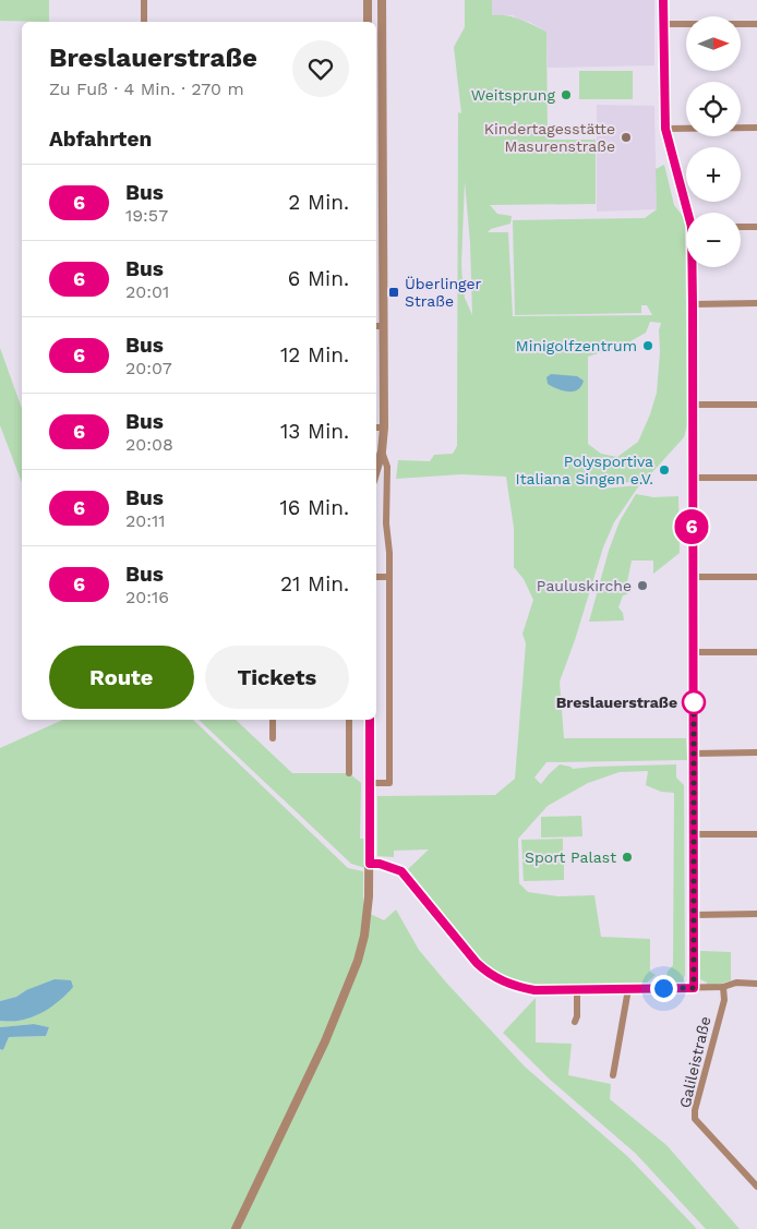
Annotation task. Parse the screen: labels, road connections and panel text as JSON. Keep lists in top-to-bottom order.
{
  "streets": {
    "street": ["Galileistraße"]
  },
  "places": {
    "other": [
      "Weitsprung",
      "Kindertagesstätte Masurenstraße",
      "Minigolfzentrum",
      "Polysportiva Italiana Singen e.V.",
      "Pauluskirche",
      "Breslauerstraße",
      "Sport Palast"
    ],
    "transit": ["Überlinger Straße"]
  },
  "lines": ["bus line 6"],
  "north": "right",
  "page": {
    "on_map": "6",
    "map_buttons": ["+", "−"],
    "heading": [
      ["Breslauerstraße", "Zu Fuß · 4 Min. · 270 m"],
      "Abfahrten"
    ],
    "list": [
      {
        "mark": "6",
        "name": "Bus",
        "note": "19:57",
        "value": "2 Min."
      },
      {
        "mark": "6",
        "name": "Bus",
        "note": "20:01",
        "value": "6 Min."
      },
      {
        "mark": "6",
        "name": "Bus",
        "note": "20:07",
        "value": "12 Min."
      },
      {
        "mark": "6",
        "name": "Bus",
        "note": "20:08",
        "value": "13 Min."
      },
      {
        "mark": "6",
        "name": "Bus",
        "note": "20:11",
        "value": "16 Min."
      },
      {
        "mark": "6",
        "name": "Bus",
        "note": "20:16",
        "value": "21 Min."
      }
    ],
    "buttons": ["Route", "Tickets"]
  }
}
